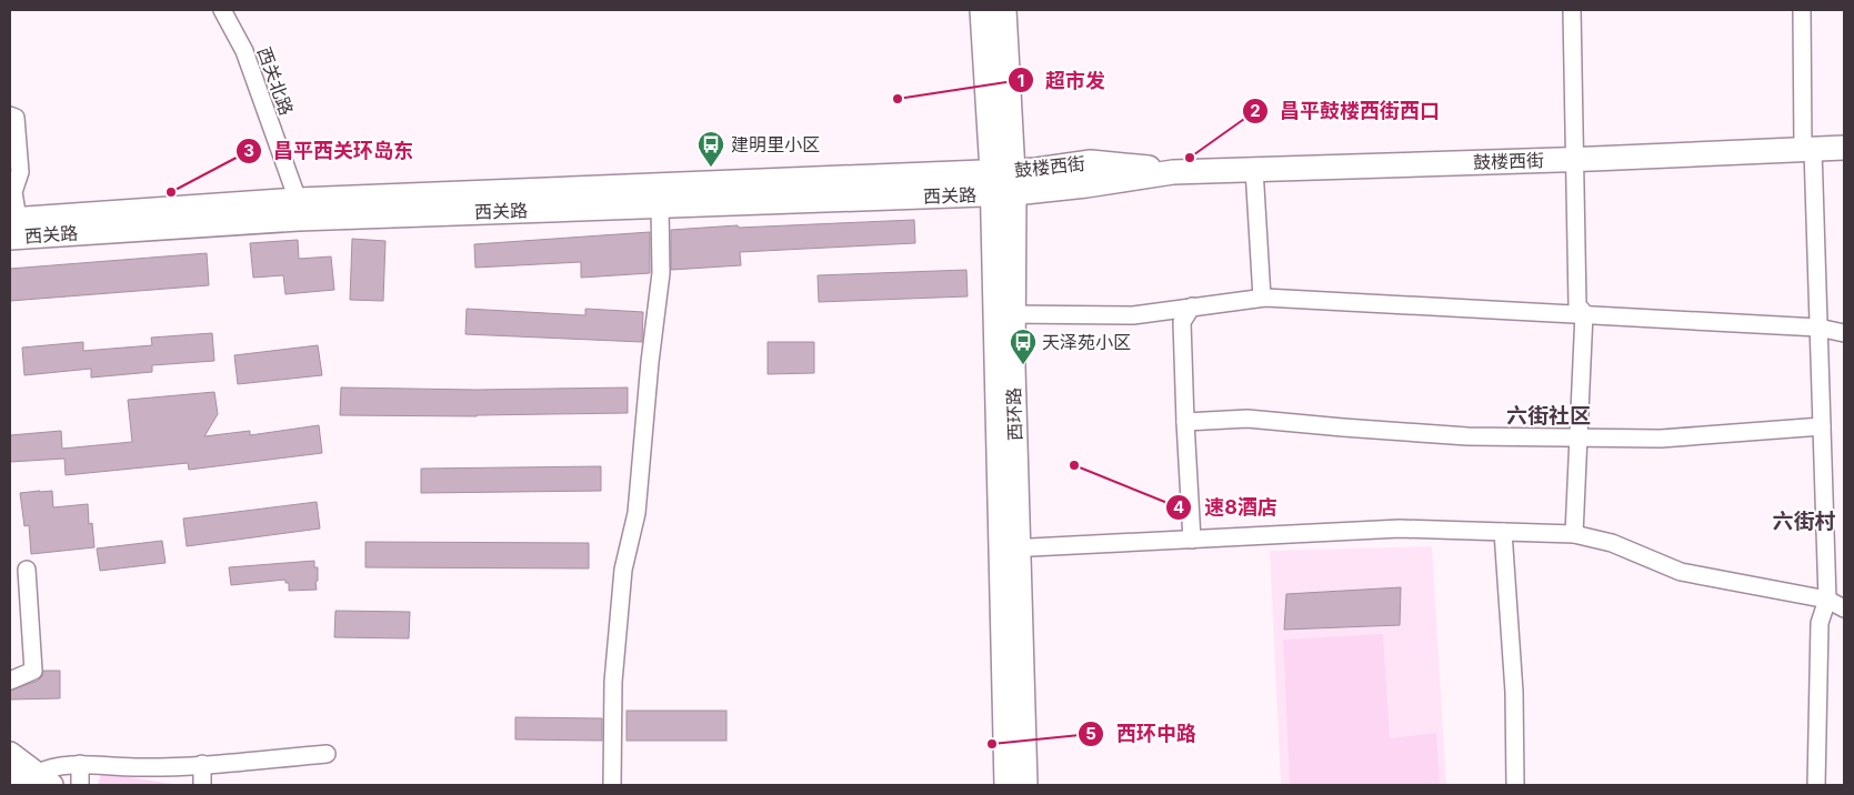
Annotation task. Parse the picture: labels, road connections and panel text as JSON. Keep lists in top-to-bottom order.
{
  "streets": {
    "main road": ["鼓楼西街", "西关路", "西环路"],
    "street": ["西关北路"]
  },
  "crossings": [
    ["西关北路", "西关路"],
    ["鼓楼西街", "西关路"],
    ["鼓楼西街", "西环路"],
    ["西关路", "西环路"]
  ],
  "districts": ["六街社区", "六街村"],
  "places": {
    "other": [
      "超市发",
      "昌平鼓楼西街西口",
      "昌平西关环岛东",
      "速8酒店",
      "西环中路"
    ],
    "bus stop": ["建明里小区", "天泽苑小区"]
  }
}
